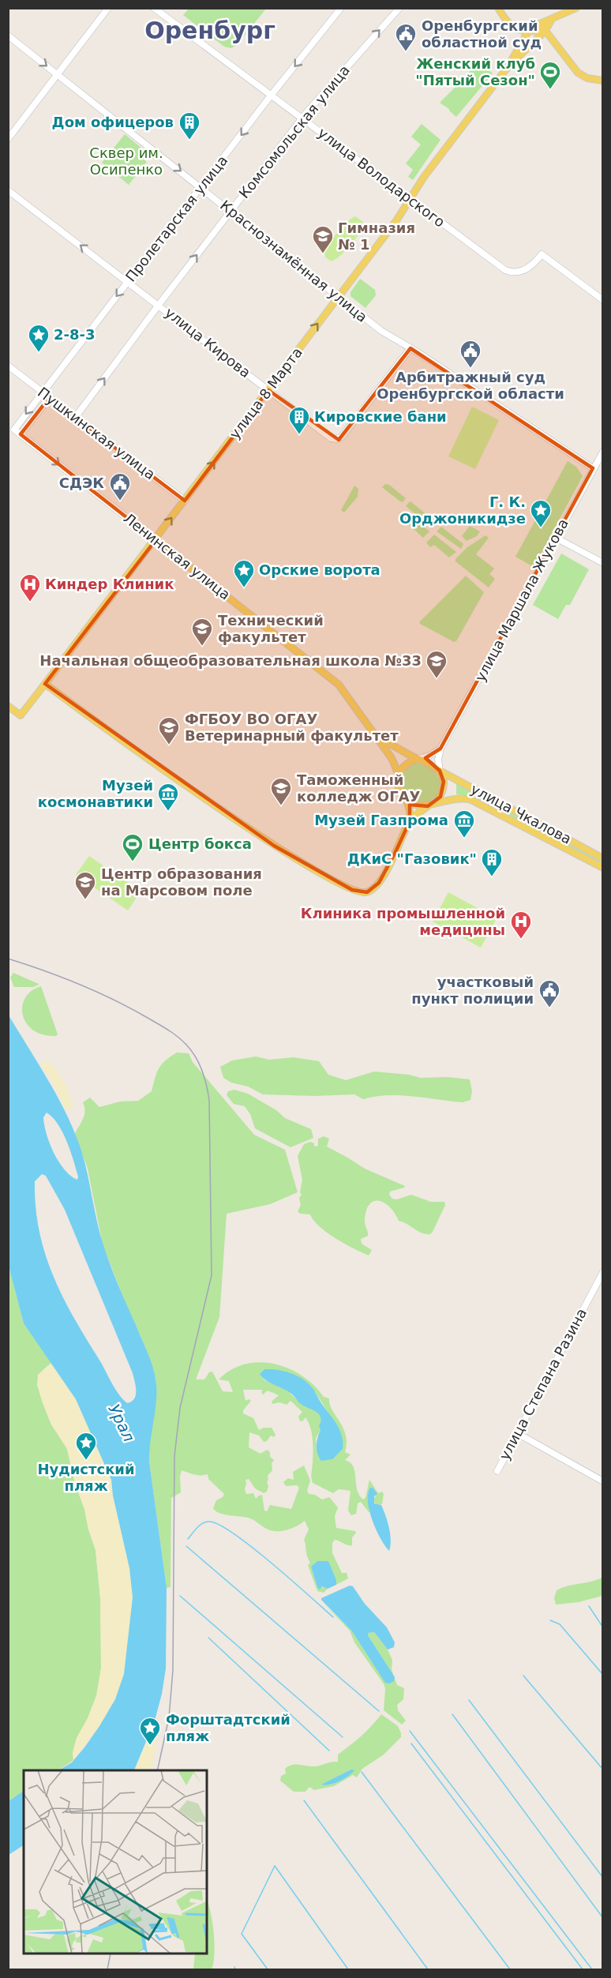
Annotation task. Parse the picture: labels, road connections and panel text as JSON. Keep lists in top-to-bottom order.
{
  "streets": {
    "main road": [
      "Комсомольская улица",
      "улица Володарского",
      "Пролетарская улица",
      "Краснознамённая улица",
      "улица Кирова",
      "улица 8 Марта",
      "Пушкинская улица",
      "Ленинская улица",
      "улица Маршала Жукова",
      "улица Чкалова",
      "улица Степана Разина"
    ]
  },
  "crossings": [
    ["Комсомольская улица", "улица Володарского"],
    ["Комсомольская улица", "Краснознамённая улица"],
    ["Комсомольская улица", "улица Кирова"],
    ["Комсомольская улица", "Пушкинская улица"],
    ["улица Володарского", "Пролетарская улица"],
    ["улица Володарского", "улица 8 Марта"],
    ["Пролетарская улица", "Краснознамённая улица"],
    ["Пролетарская улица", "улица Кирова"],
    ["Пролетарская улица", "Пушкинская улица"],
    ["Пролетарская улица", "Ленинская улица"],
    ["Краснознамённая улица", "улица Кирова"],
    ["Краснознамённая улица", "улица 8 Марта"],
    ["Краснознамённая улица", "улица Маршала Жукова"],
    ["улица Кирова", "улица 8 Марта"],
    ["улица 8 Марта", "Пушкинская улица"],
    ["улица 8 Марта", "Ленинская улица"],
    ["Ленинская улица", "улица Маршала Жукова"],
    ["Ленинская улица", "улица Чкалова"],
    ["улица Маршала Жукова", "улица Чкалова"]
  ],
  "one_way": ["Комсомольская улица", "Пролетарская улица"],
  "districts": ["Оренбург"],
  "water": ["Урал"],
  "parks": ["Сквер им. Осипенко"],
  "places": {
    "public building": [
      "Оренбургский областной суд",
      "Арбитражный суд Оренбургской области",
      "СДЭК",
      "участковый пункт полиции"
    ],
    "sports": ["Женский клуб \"Пятый Сезон\"", "Центр бокса"],
    "building": ["Дом офицеров", "Кировские бани", "ДКиC \"Газовик\""],
    "school or university": [
      "Гимназия № 1",
      "Технический факультет",
      "Начальная общеобразовательная школа №33",
      "ФГБОУ ВО ОГАУ Ветеринарный факультет",
      "Таможенный колледж ОГАУ",
      "Центр образования на Марсовом поле"
    ],
    "place": [
      "2-8-3",
      "Г. К. Орджоникидзе",
      "Орские ворота",
      "Нудистский пляж",
      "Форштадтский пляж"
    ],
    "hospital": ["Киндер Клиник", "Клиника промышленной медицины"],
    "museum": ["Музей космонавтики", "Музей Газпрома"]
  }
}
